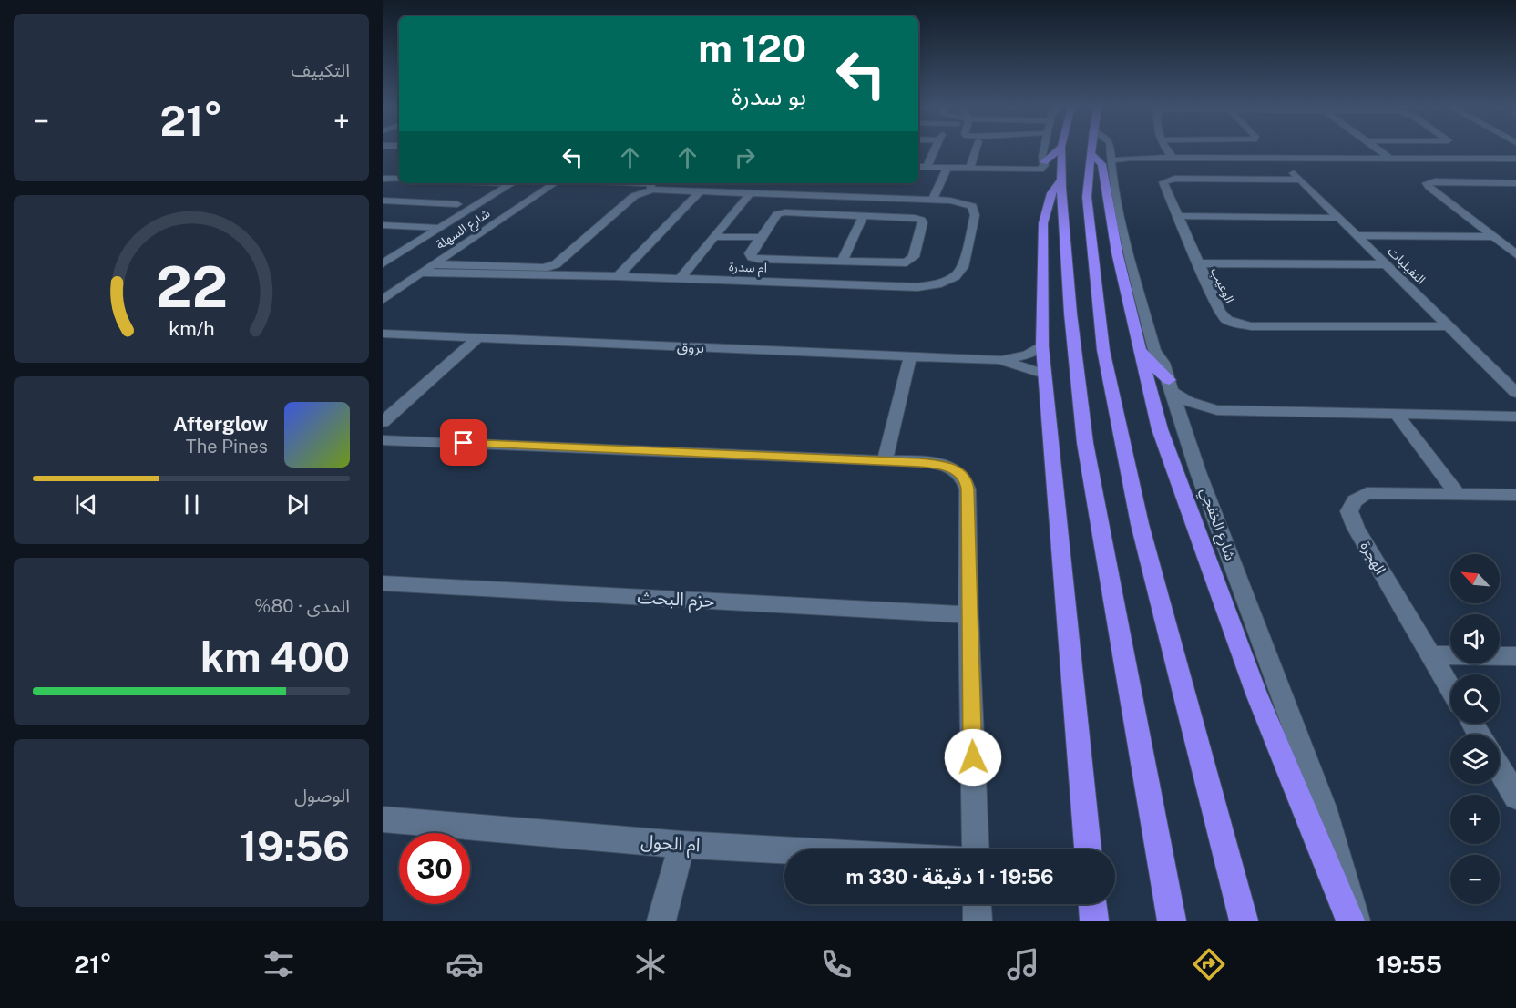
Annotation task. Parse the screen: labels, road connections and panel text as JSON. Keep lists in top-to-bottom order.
{
  "streets": {
    "street": [
      "شارع السهلة",
      "النفيليات",
      "ام سدرة",
      "الوعيب",
      "بروق",
      "شارع الخفجي",
      "الهجرة",
      "حزم البحث",
      "ام الحول"
    ]
  },
  "crossings": [
    ["شارع السهلة", "ام سدرة"],
    ["النفيليات", "الوعيب"]
  ],
  "north": "top left",
  "page": {
    "tile": [
      "التكييف",
      ["المدى · 80%", "400 km"],
      ["الوصول", "19:56"]
    ],
    "turn": ["120 m", "بو سدرة"],
    "heat": ["−", "21°", "+"],
    "song": ["Afterglow", "The Pines"],
    "map_buttons": ["+", "−"],
    "limit": "30",
    "trip": "19:56 · 1 دقيقة · 330 m",
    "tabs": ["19:55", "21°"],
    "gauge": ["22", "km/h"]
  }
}
